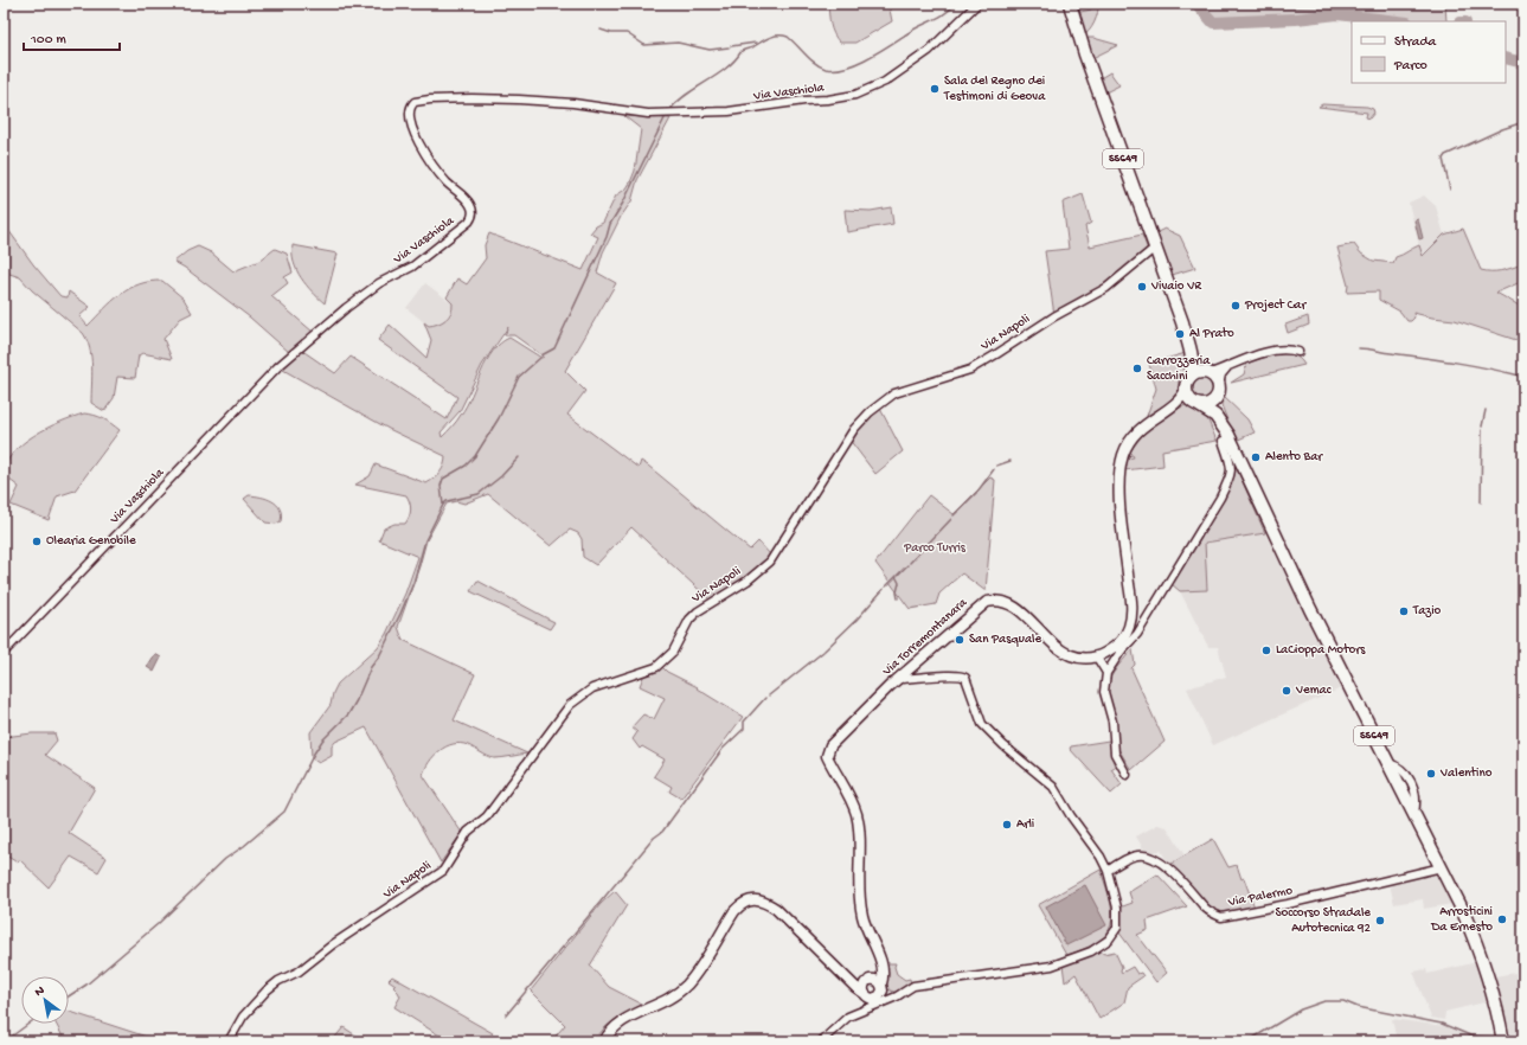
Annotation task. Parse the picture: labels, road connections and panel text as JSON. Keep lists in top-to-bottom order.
{
  "streets": {
    "main road": ["SS649"],
    "street": [
      "Via Vaschiola",
      "Via Napoli",
      "Via Torremontanara",
      "Via Palermo"
    ]
  },
  "crossings": [
    ["SS649", "Via Napoli"],
    ["SS649", "Via Palermo"]
  ],
  "parks": ["Parco Turris"],
  "places": [
    "Sala del Regno dei Testimoni di Geova",
    "Vivaio VR",
    "Project Car",
    "Al Prato",
    "Carrozzeria Sacchini",
    "Alento Bar",
    "Olearia Genobile",
    "Tazio",
    "San Pasquale",
    "LaCioppa Motors",
    "Vemac",
    "Valentino",
    "Arli",
    "Arrosticini Da Ernesto",
    "Soccorso Stradale Autotecnica 92"
  ],
  "legend": ["Strada", "Parco"],
  "scale_bar": "100 m",
  "north": "top left"
}
